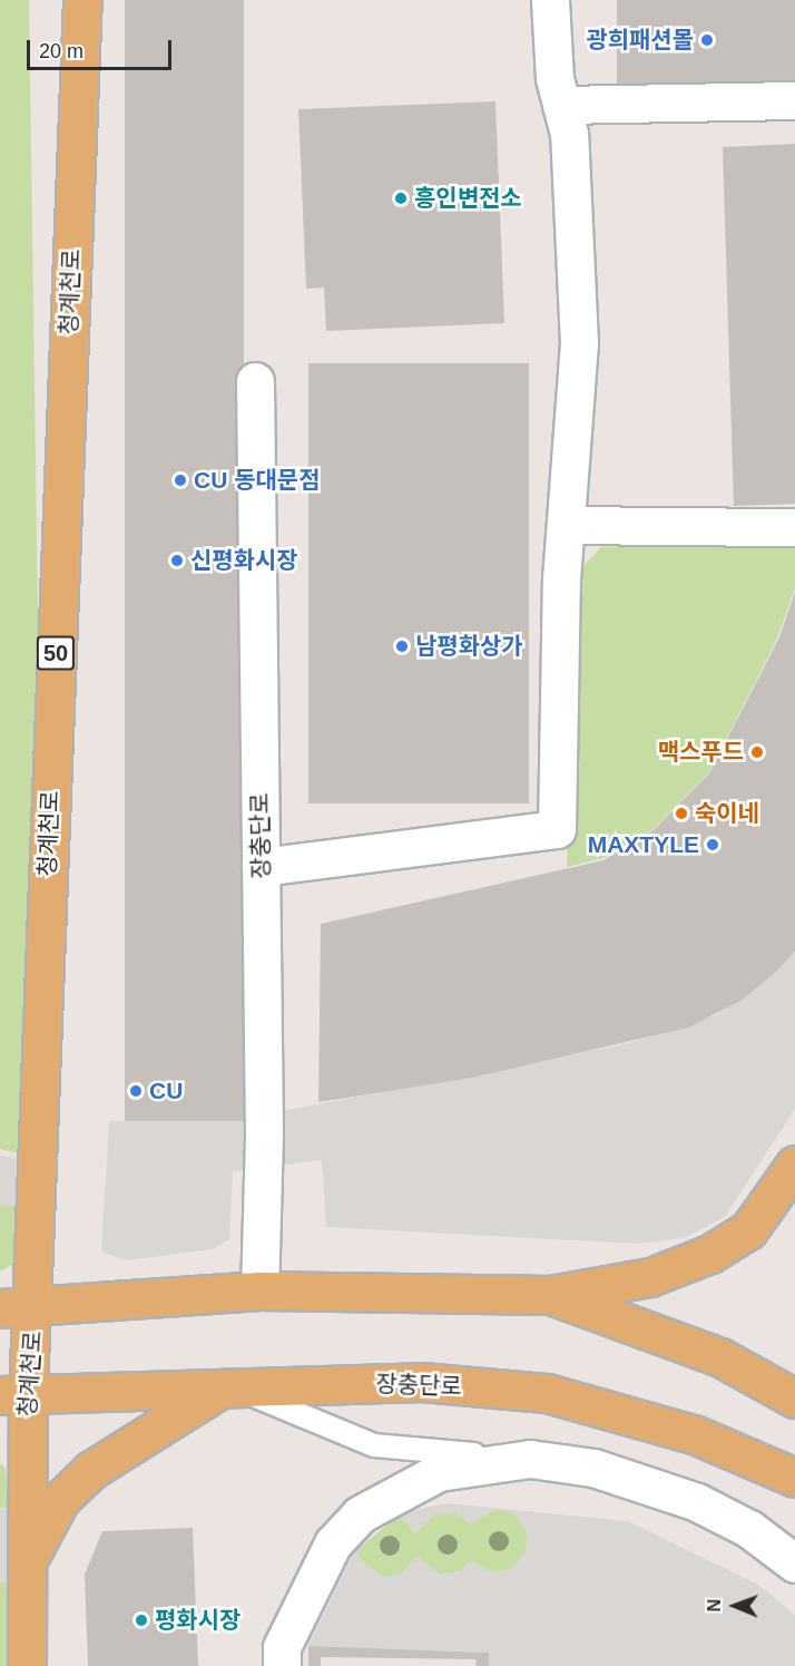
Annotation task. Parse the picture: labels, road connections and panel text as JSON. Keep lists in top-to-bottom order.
{
  "streets": {
    "main road": ["청계천로", "50", "장충단로"]
  },
  "crossings": [
    ["청계천로", "장충단로"]
  ],
  "places": [
    "광희패션몰",
    "흥인변전소",
    "CU 동대문점",
    "신평화시장",
    "남평화상가",
    "맥스푸드",
    "숙이네",
    "MAXTYLE",
    "CU",
    "평화시장"
  ],
  "scale_bar": "20 m",
  "north": "left"
}
